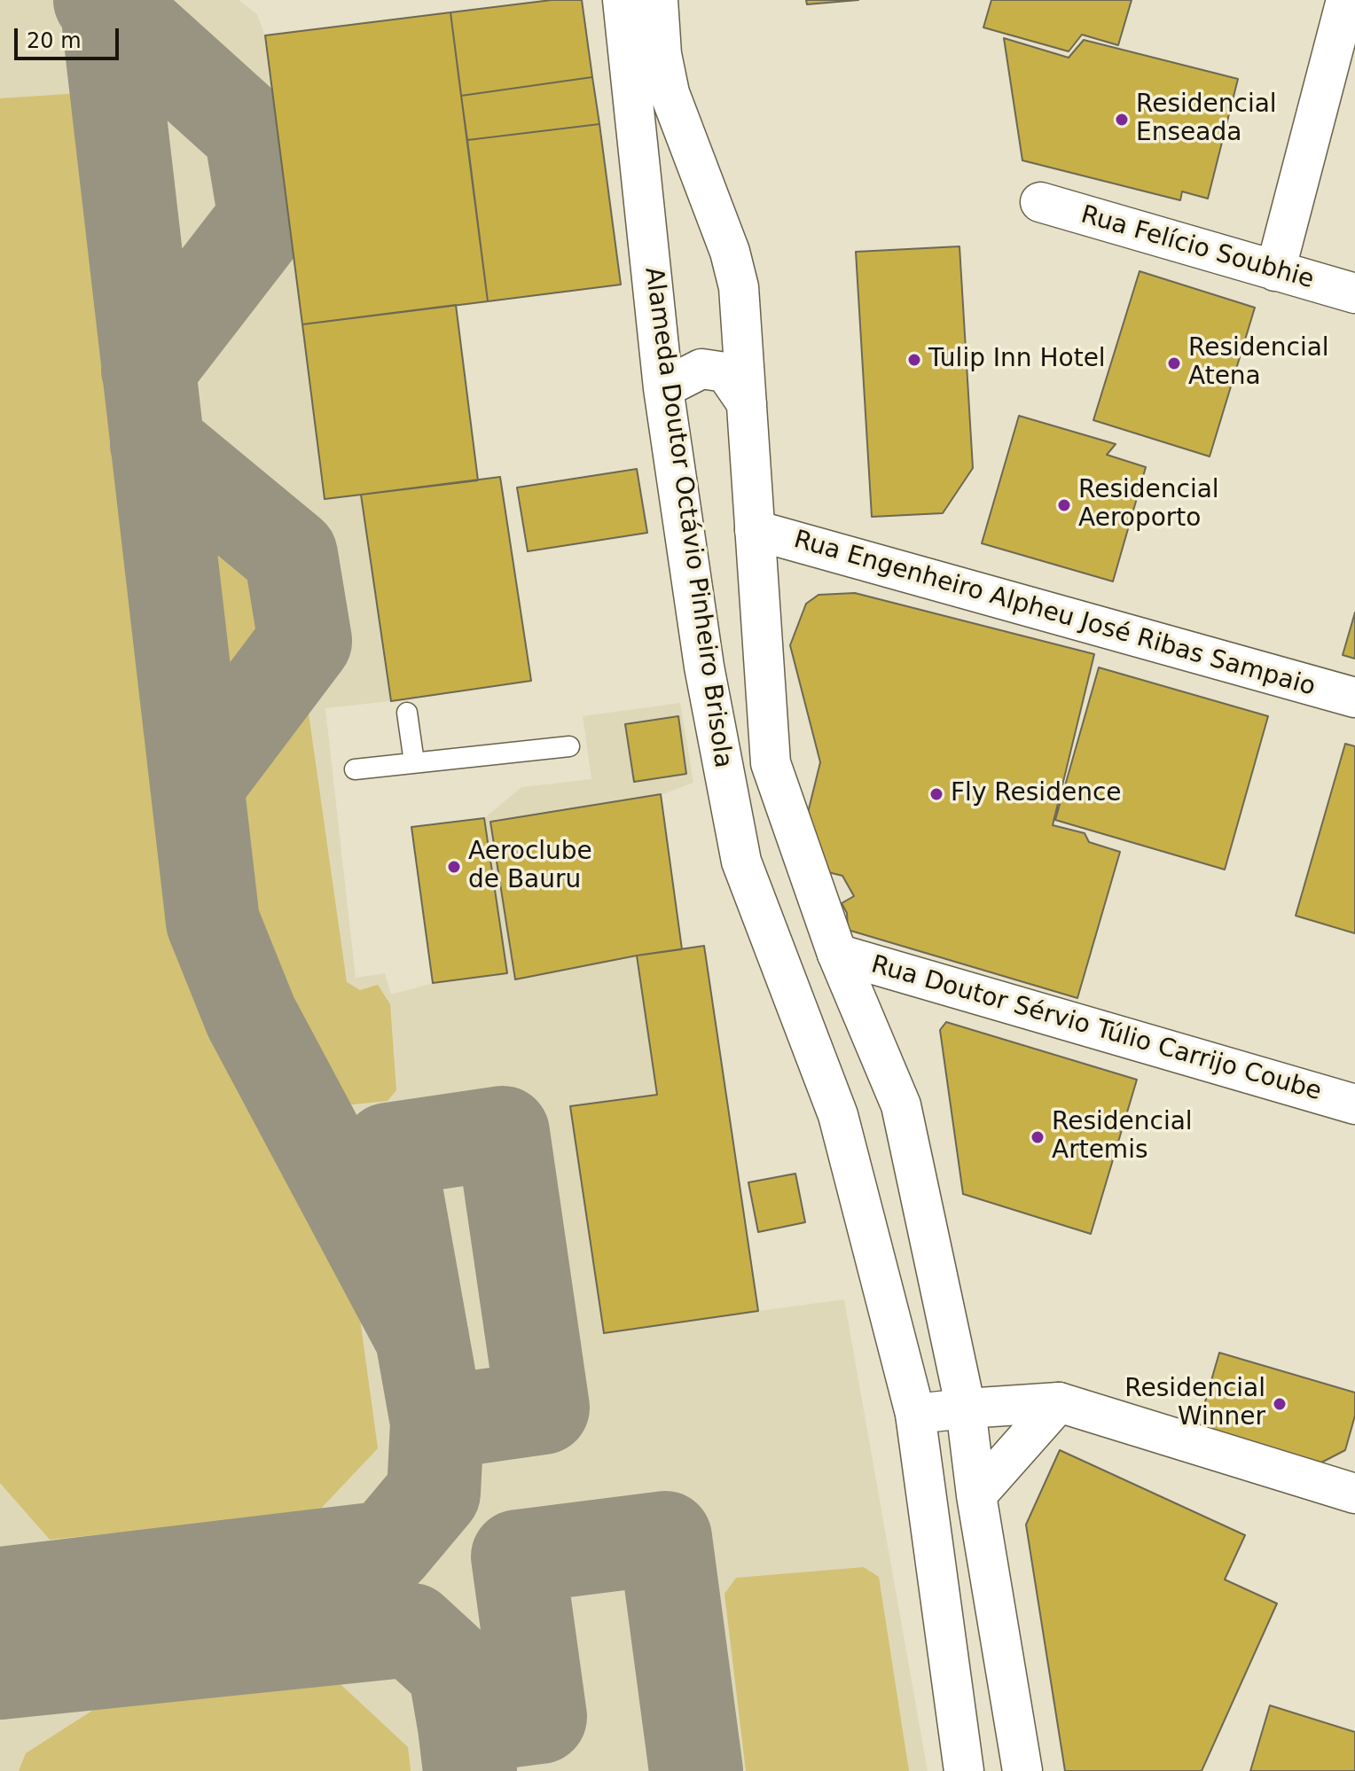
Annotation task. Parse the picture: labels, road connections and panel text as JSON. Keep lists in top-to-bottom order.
{
  "streets": {
    "street": [
      "Rua Felício Soubhie",
      "Alameda Doutor Octávio Pinheiro Brisola",
      "Rua Engenheiro Alpheu José Ribas Sampaio",
      "Rua Doutor Sérvio Túlio Carrijo Coube"
    ]
  },
  "crossings": [
    ["Alameda Doutor Octávio Pinheiro Brisola", "Rua Engenheiro Alpheu José Ribas Sampaio"],
    ["Alameda Doutor Octávio Pinheiro Brisola", "Rua Doutor Sérvio Túlio Carrijo Coube"]
  ],
  "places": [
    "Residencial Enseada",
    "Tulip Inn Hotel",
    "Residencial Atena",
    "Residencial Aeroporto",
    "Fly Residence",
    "Aeroclube de Bauru",
    "Residencial Artemis",
    "Residencial Winner"
  ],
  "scale_bar": "20 m"
}
